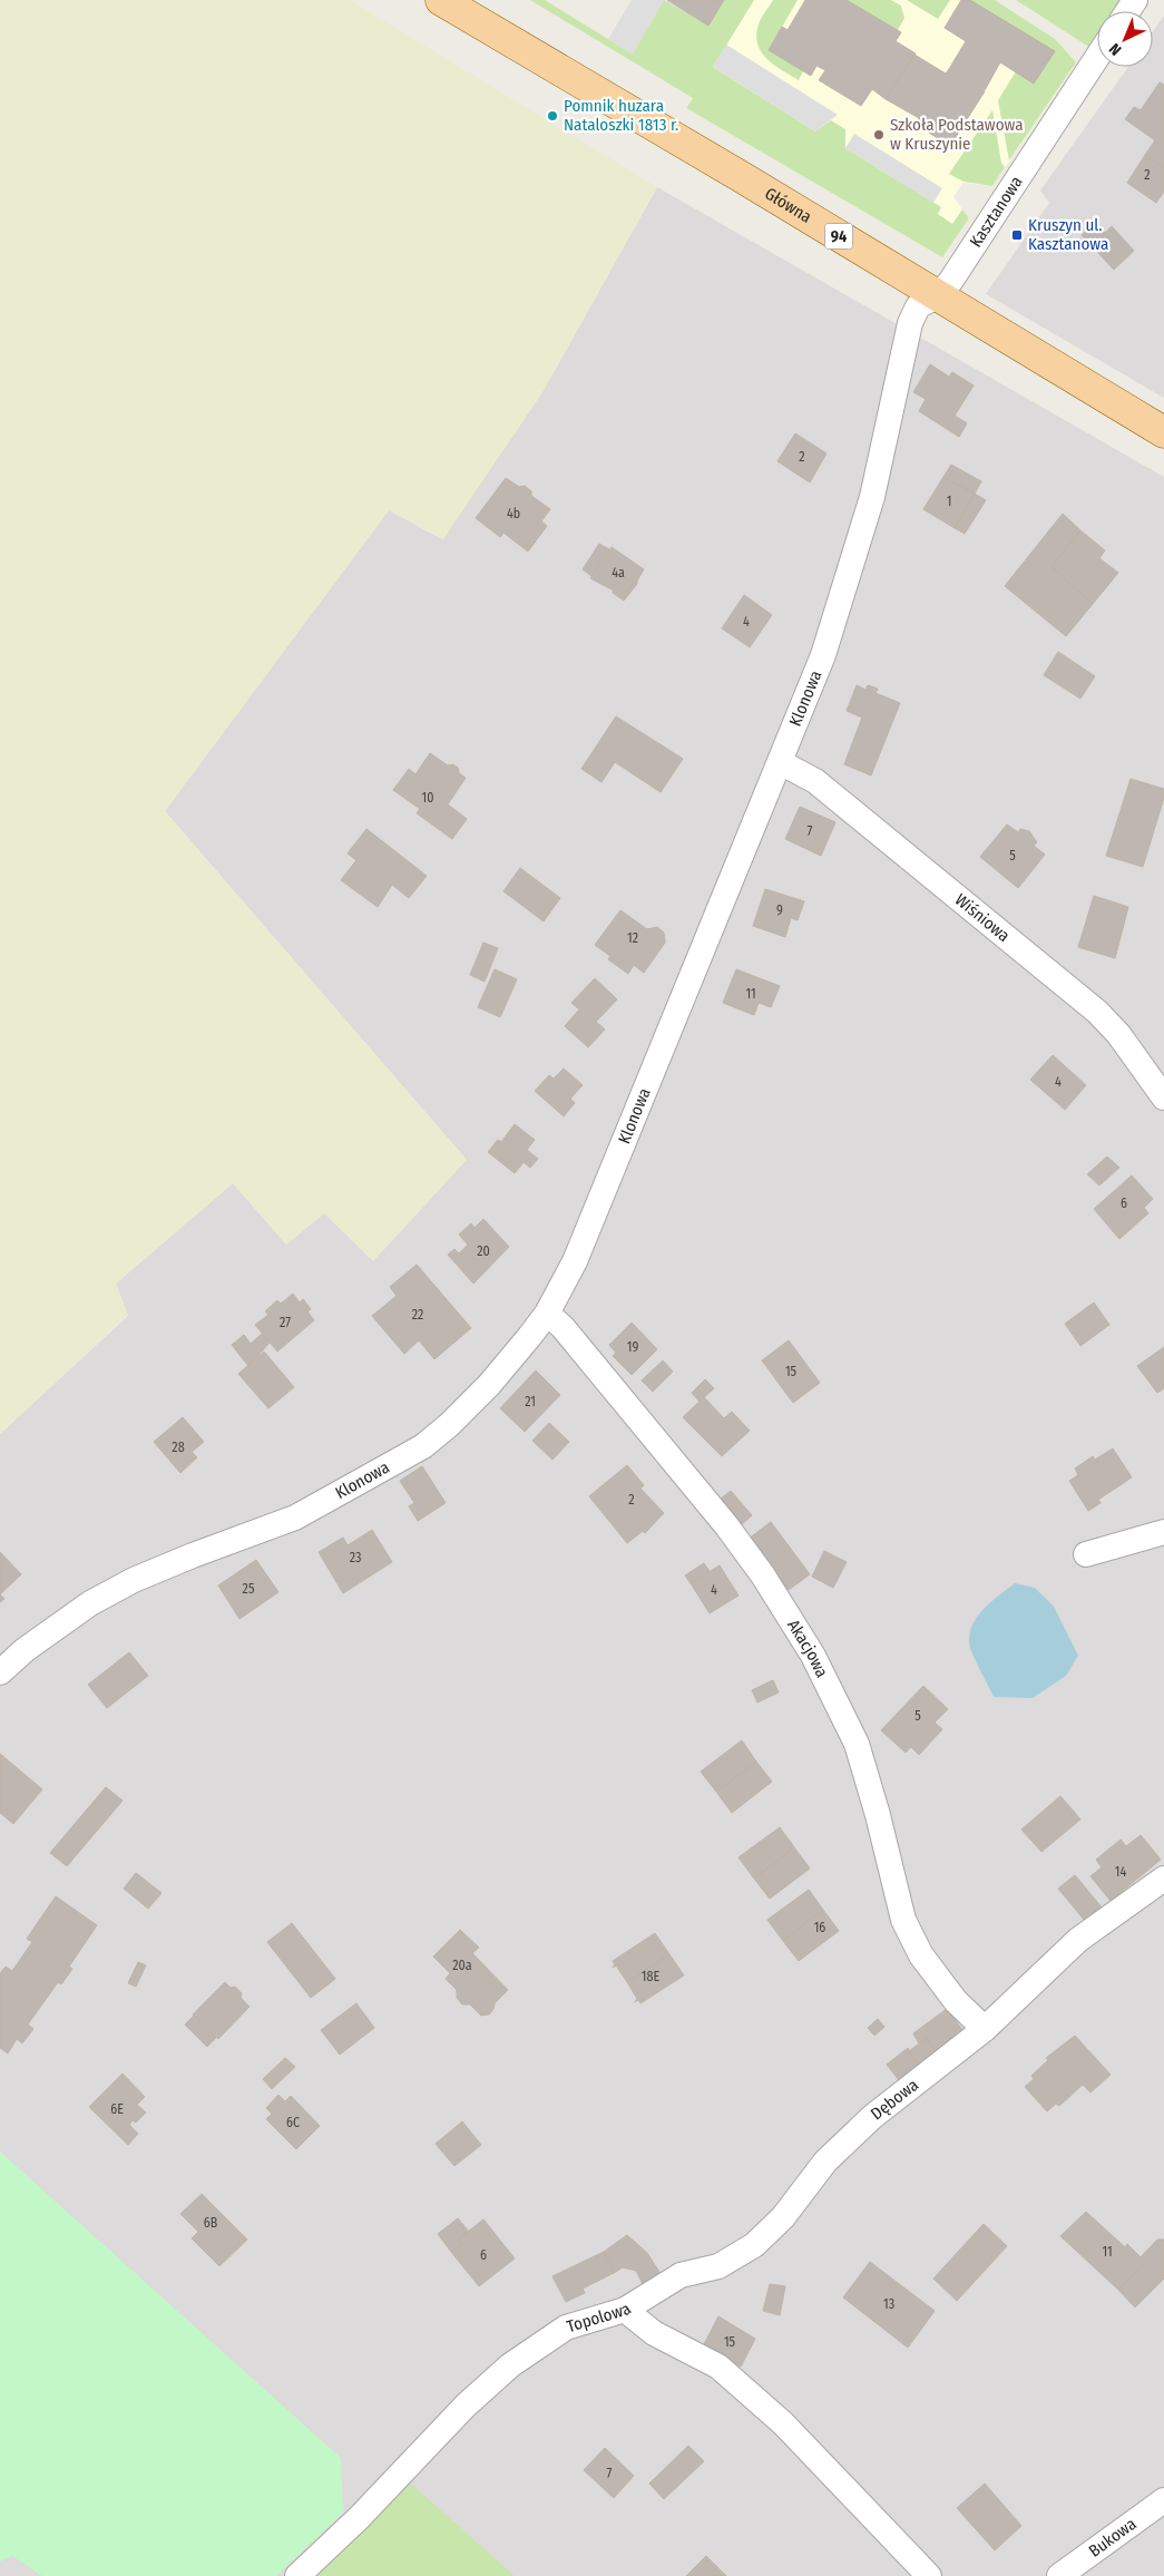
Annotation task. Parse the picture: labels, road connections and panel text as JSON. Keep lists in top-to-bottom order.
{
  "streets": {
    "main road": ["Główna", "94"],
    "street": [
      "Kasztanowa",
      "Klonowa",
      "Wiśniowa",
      "Akacjowa",
      "Dębowa",
      "Topolowa",
      "Bukowa"
    ]
  },
  "crossings": [
    ["Główna", "Kasztanowa"],
    ["Główna", "Klonowa"],
    ["Kasztanowa", "Klonowa"],
    ["Klonowa", "Wiśniowa"],
    ["Klonowa", "Akacjowa"],
    ["Akacjowa", "Dębowa"],
    ["Dębowa", "Topolowa"]
  ],
  "places": {
    "other": ["Pomnik huzara Nataloszki 1813 r.", "Szkoła Podstawowa w Kruszynie"],
    "transit": ["Kruszyn ul. Kasztanowa"]
  },
  "house_numbers": [
    "2",
    "2",
    "1",
    "4b",
    "4a",
    "4",
    "10",
    "7",
    "5",
    "9",
    "12",
    "11",
    "4",
    "6",
    "20",
    "22",
    "27",
    "19",
    "15",
    "21",
    "28",
    "2",
    "23",
    "25",
    "4",
    "5",
    "14",
    "16",
    "20a",
    "18E",
    "6E",
    "6C",
    "6B",
    "11",
    "6",
    "13",
    "15",
    "7"
  ],
  "north": "bottom left"
}
